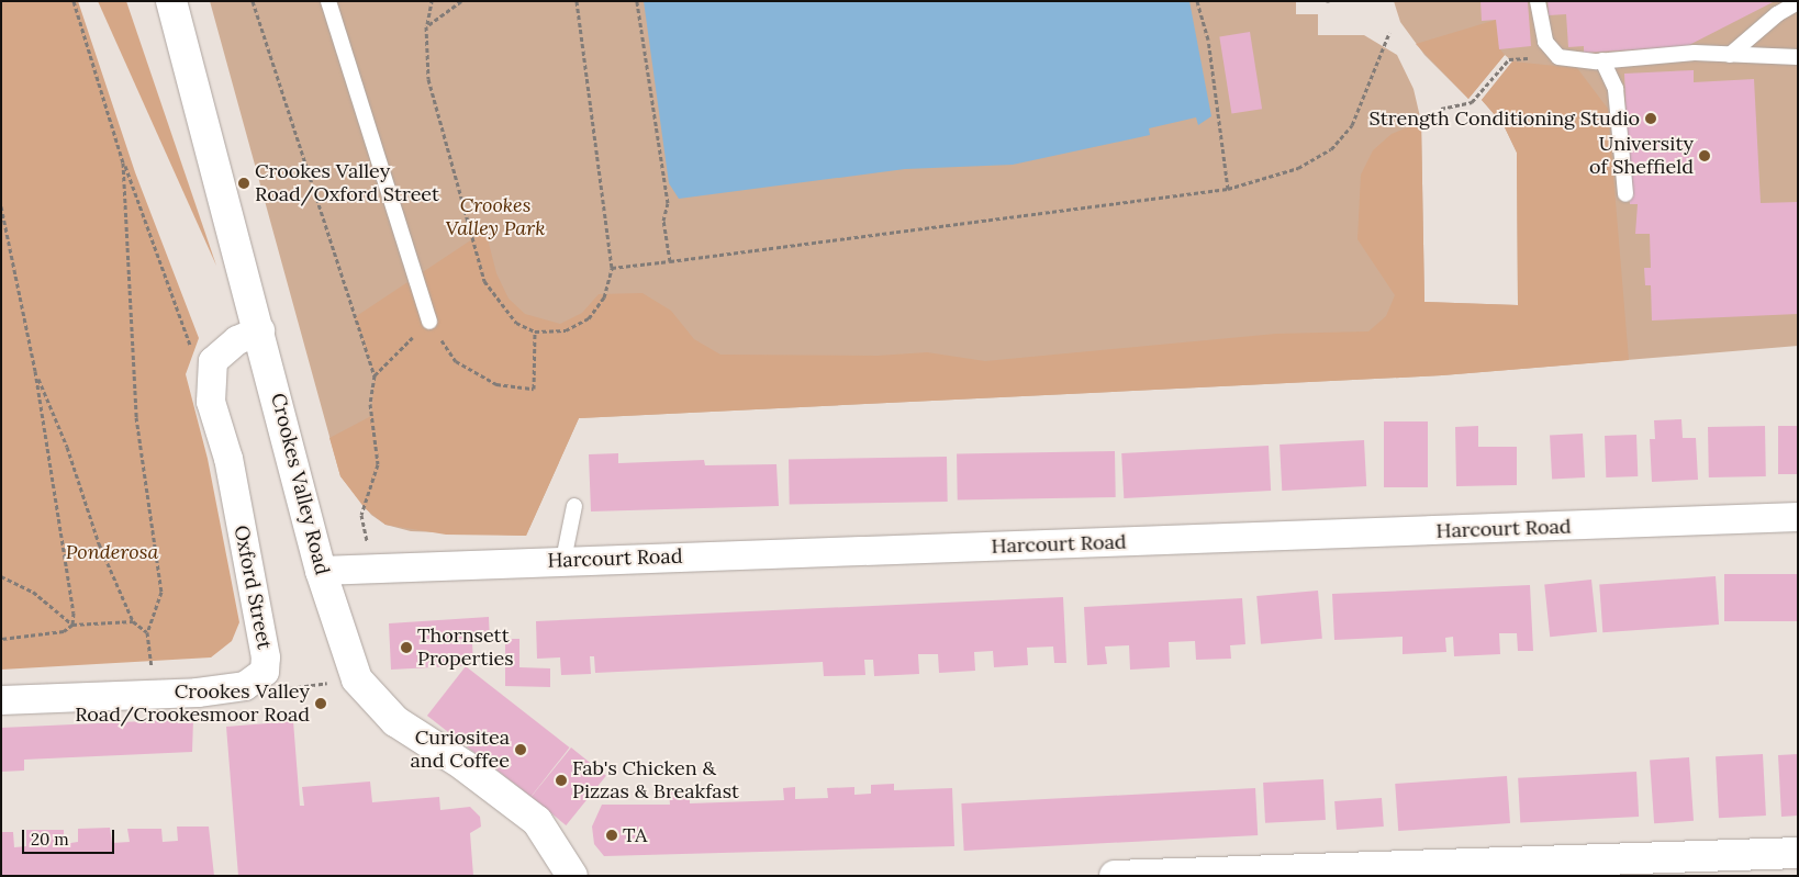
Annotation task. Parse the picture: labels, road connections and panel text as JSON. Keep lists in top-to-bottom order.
{
  "streets": {
    "street": ["Crookes Valley Road", "Harcourt Road", "Oxford Street"]
  },
  "crossings": [
    ["Crookes Valley Road", "Harcourt Road"],
    ["Crookes Valley Road", "Oxford Street"]
  ],
  "parks": ["Crookes Valley Park", "Ponderosa"],
  "places": [
    "Strength Conditioning Studio",
    "University of Sheffield",
    "Crookes Valley Road/Oxford Street",
    "Thornsett Properties",
    "Crookes Valley Road/Crookesmoor Road",
    "Curiositea and Coffee",
    "Fab's Chicken & Pizzas & Breakfast",
    "TA"
  ],
  "scale_bar": "20 m"
}
